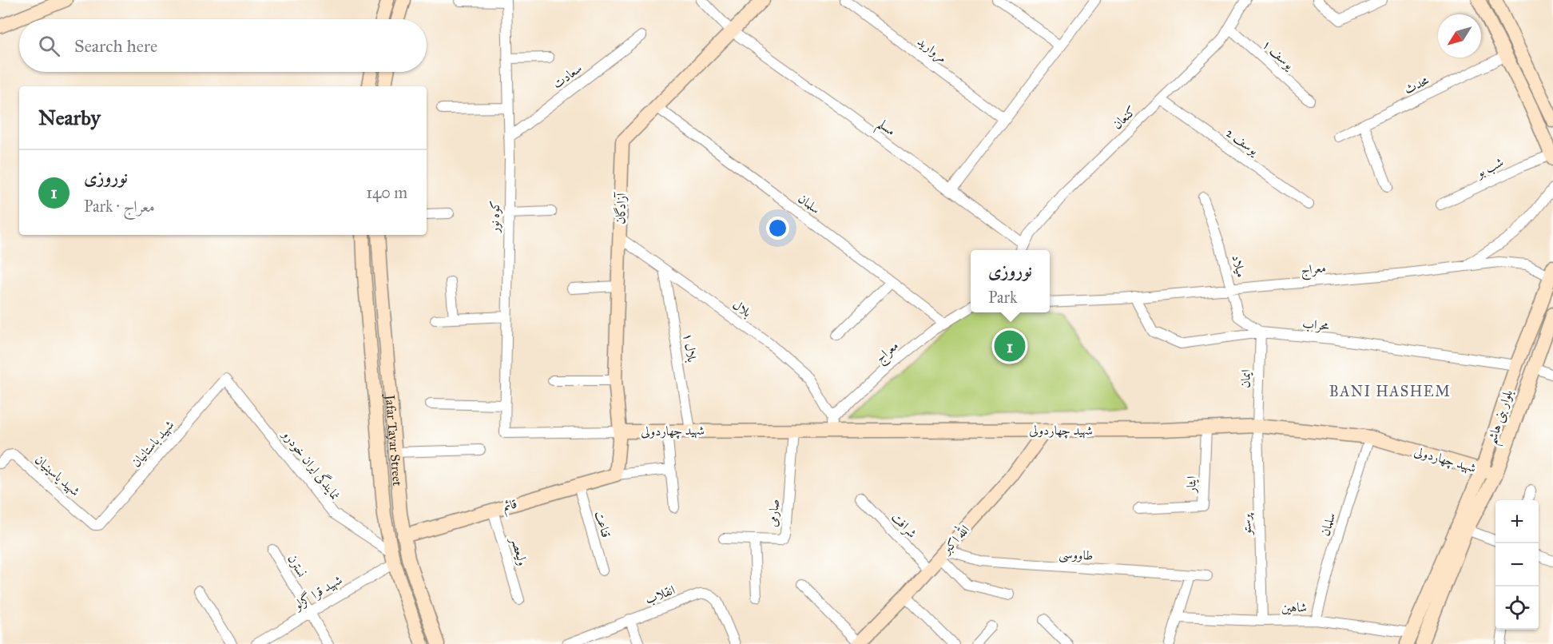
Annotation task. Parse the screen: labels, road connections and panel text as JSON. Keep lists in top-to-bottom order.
{
  "streets": {
    "street": [
      "مروارید",
      "یوسف ۱",
      "سعادت",
      "محدث",
      "کنعان",
      "مسلم",
      "یوسف 2",
      "شب بو",
      "سلمان",
      "آزادگان",
      "کوه نور",
      "میلاد",
      "معراج",
      "بلال",
      "محراب",
      "بلال ۱",
      "ایمان",
      "بلوار بنی هاشم",
      "شهید چهاردولی",
      "Jafar Tayar Street",
      "شهید باستانیان",
      "نمایندگی ایران خودرو",
      "شهید یاسینیان",
      "ایثار",
      "قائم",
      "صارمی",
      "قناعت",
      "پرستو",
      "شرافت",
      "الله اکبر",
      "ولیعصر",
      "طاووسی",
      "نسترن",
      "شهید قرا گزلو",
      "انقلاب",
      "شاهین"
    ]
  },
  "crossings": [
    ["یوسف ۱", "کنعان"],
    ["سعادت", "کوه نور"],
    ["کنعان", "مسلم"],
    ["کنعان", "یوسف 2"],
    ["مسلم", "آزادگان"],
    ["سلمان", "آزادگان"],
    ["سلمان", "معراج"],
    ["سلمان", "شهید چهاردولی"],
    ["سلمان", "شاهین"],
    ["آزادگان", "کوه نور"],
    ["آزادگان", "بلال"],
    ["آزادگان", "شهید چهاردولی"],
    ["آزادگان", "قائم"],
    ["کوه نور", "شهید چهاردولی"],
    ["میلاد", "معراج"],
    ["میلاد", "محراب"],
    ["میلاد", "ایمان"],
    ["معراج", "بلال"],
    ["معراج", "محراب"],
    ["معراج", "شهید چهاردولی"],
    ["بلال", "بلال ۱"],
    ["بلال", "شهید چهاردولی"],
    ["محراب", "ایمان"],
    ["محراب", "بلوار بنی هاشم"],
    ["بلال ۱", "شهید چهاردولی"],
    ["ایمان", "شهید چهاردولی"],
    ["ایمان", "پرستو"],
    ["بلوار بنی هاشم", "شهید چهاردولی"],
    ["بلوار بنی هاشم", "شاهین"],
    ["شهید چهاردولی", "ایثار"],
    ["شهید چهاردولی", "صارمی"],
    ["شهید چهاردولی", "پرستو"],
    ["شهید چهاردولی", "الله اکبر"],
    ["Jafar Tayar Street", "نمایندگی ایران خودرو"],
    ["Jafar Tayar Street", "قائم"],
    ["Jafar Tayar Street", "شهید قرا گزلو"],
    ["شهید باستانیان", "نمایندگی ایران خودرو"],
    ["شهید باستانیان", "شهید یاسینیان"],
    ["نمایندگی ایران خودرو", "شهید قرا گزلو"],
    ["قائم", "قناعت"],
    ["قائم", "ولیعصر"],
    ["پرستو", "شاهین"],
    ["شرافت", "الله اکبر"],
    ["الله اکبر", "طاووسی"],
    ["نسترن", "شهید قرا گزلو"]
  ],
  "districts": ["BANI HASHEM"],
  "north": "bottom left",
  "page": {
    "search": "Search here",
    "heading": "Nearby",
    "list": [
      {
        "mark": "1",
        "name": "نوروزی",
        "note": "Park · معراج",
        "value": "140 m"
      }
    ],
    "popup": ["نوروزی", "Park"],
    "pins": "1",
    "map_buttons": ["+", "−"]
  }
}
